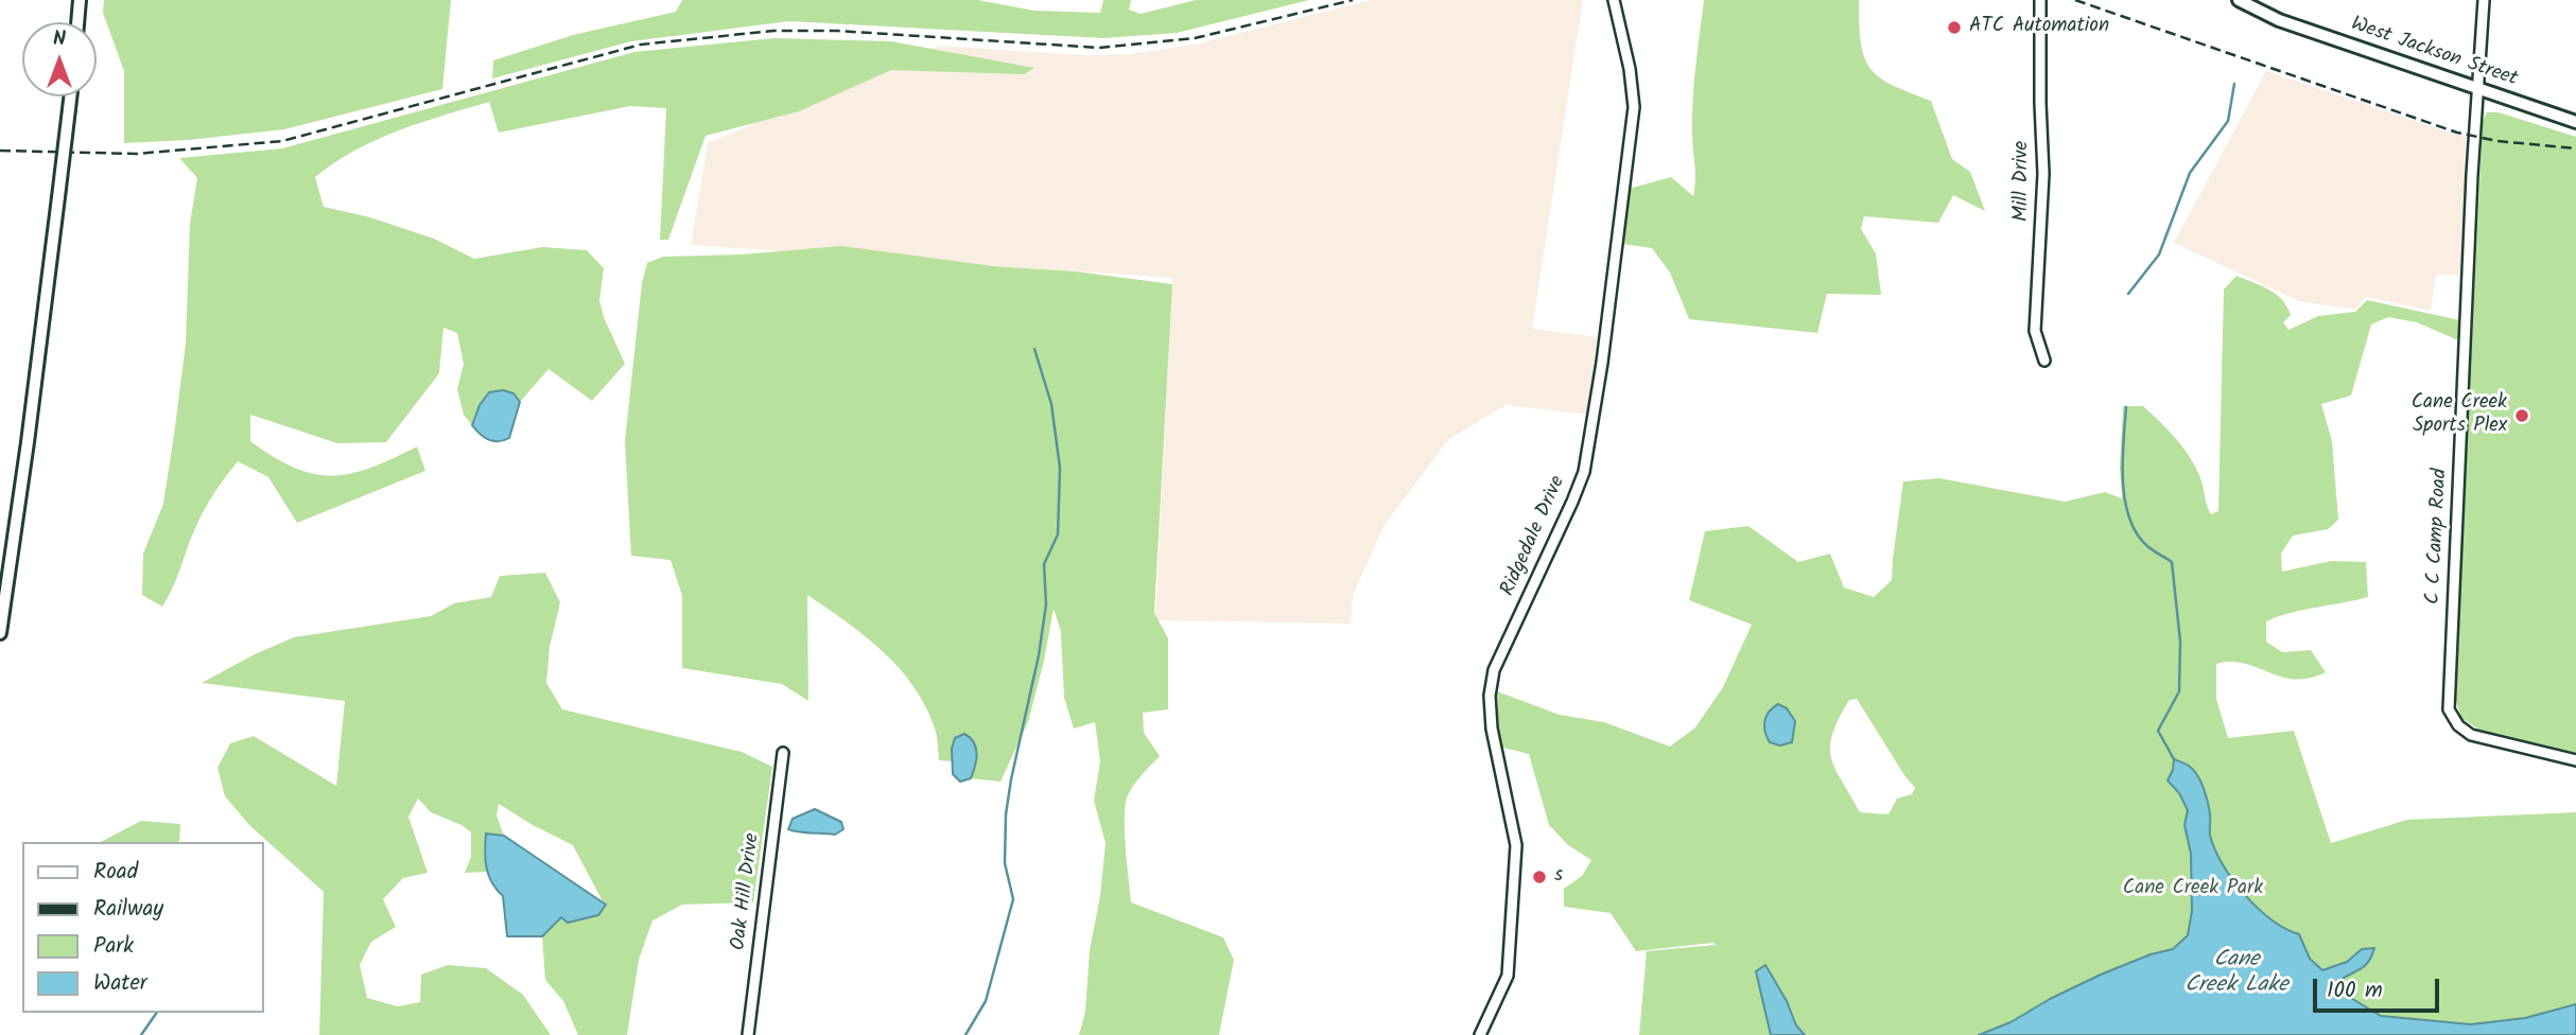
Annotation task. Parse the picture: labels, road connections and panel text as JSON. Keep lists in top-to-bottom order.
{
  "streets": {
    "street": [
      "West Jackson Street",
      "Mill Drive",
      "Ridgedale Drive",
      "C C Camp Road",
      "Oak Hill Drive"
    ]
  },
  "crossings": [
    ["West Jackson Street", "C C Camp Road"]
  ],
  "water": ["Cane Creek Lake"],
  "parks": ["Cane Creek Park"],
  "places": ["ATC Automation", "Cane Creek Sports Plex", "s"],
  "legend": [
    "Road",
    "Railway",
    "Park",
    "Water"
  ],
  "scale_bar": "100 m",
  "north": "top"
}
